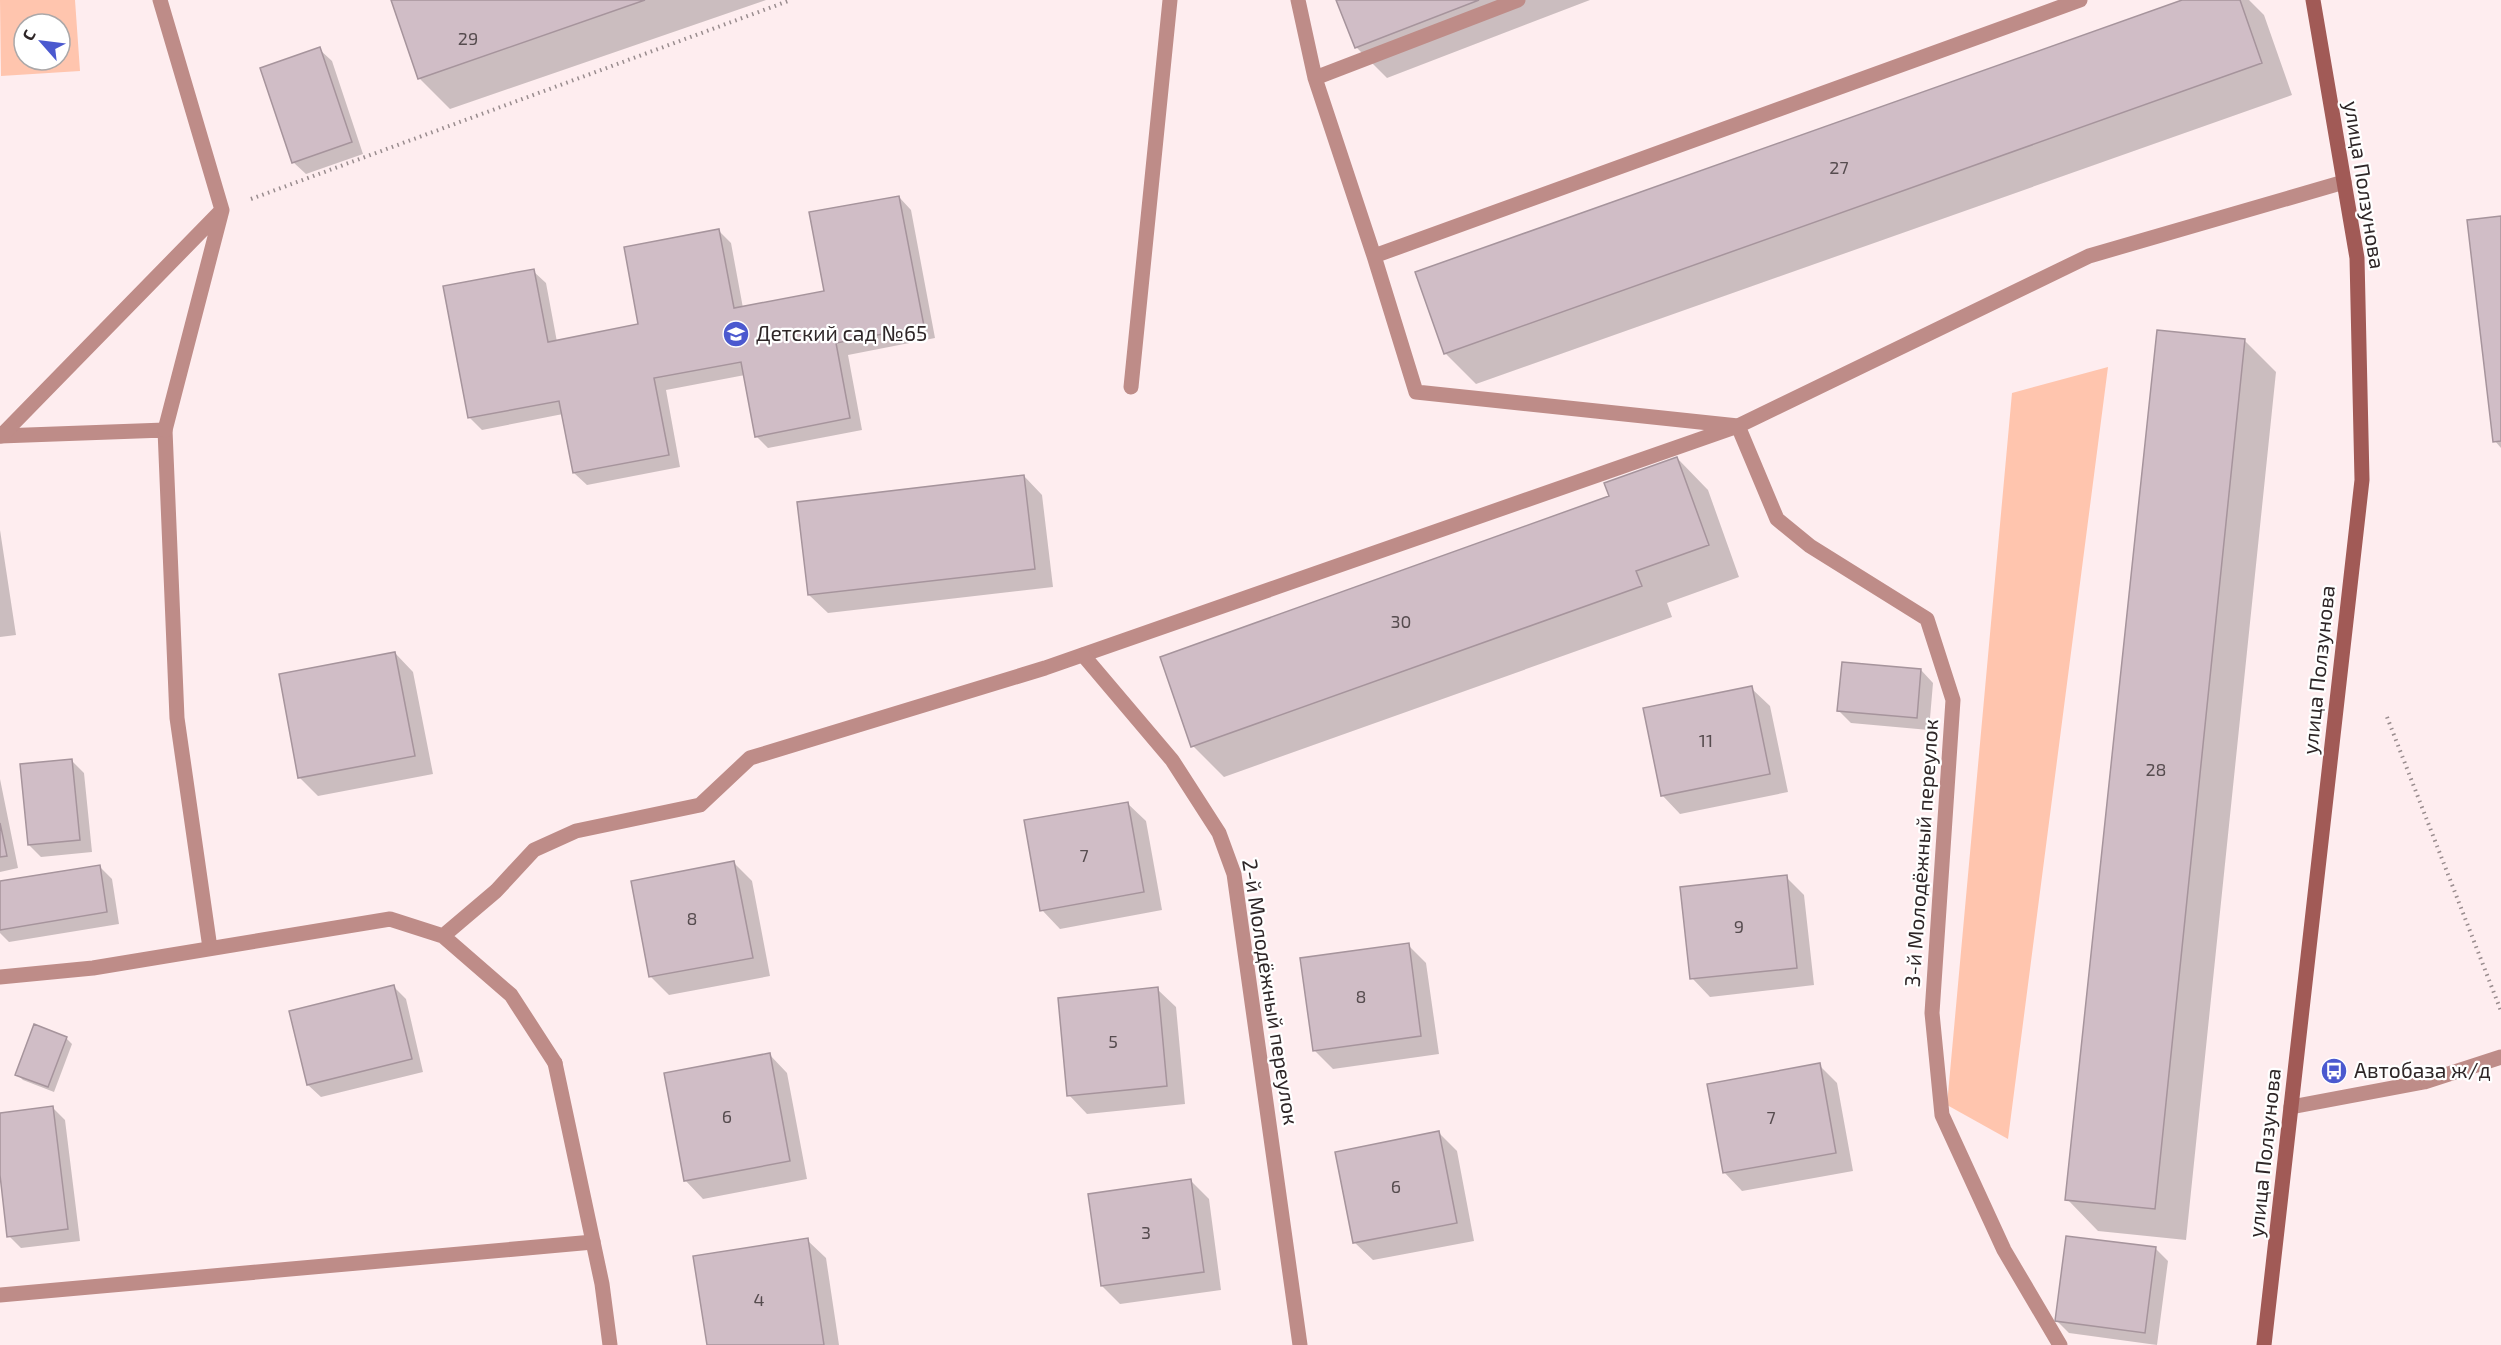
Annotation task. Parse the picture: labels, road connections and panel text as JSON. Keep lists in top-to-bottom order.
{
  "streets": {
    "street": ["улица Ползунова", "3-й Молодёжный переулок", "2-й Молодёжный переулок"]
  },
  "places": {
    "school or university": ["Детский сад №65"],
    "bus stop": ["Автобаза ж/д"]
  },
  "house_numbers": [
    "29",
    "27",
    "30",
    "11",
    "28",
    "7",
    "8",
    "9",
    "8",
    "5",
    "6",
    "7",
    "6",
    "3",
    "4"
  ],
  "north": "top left"
}
